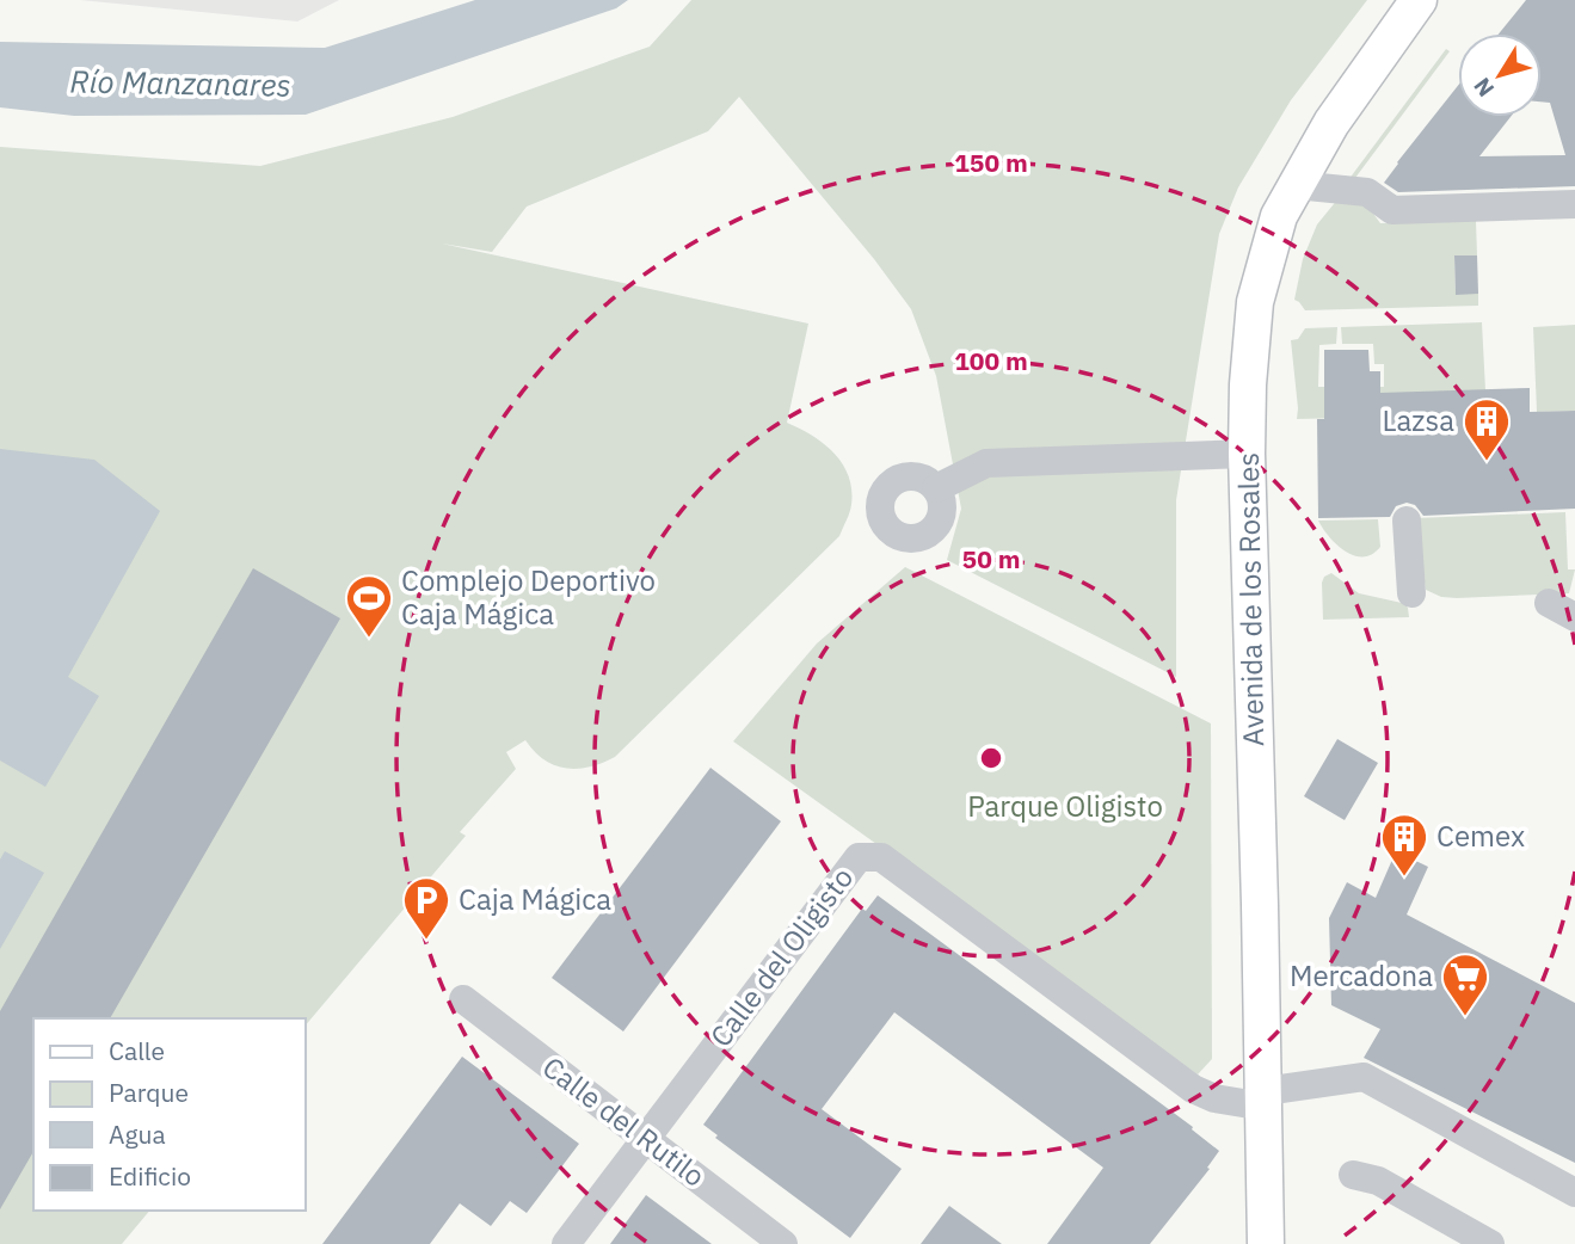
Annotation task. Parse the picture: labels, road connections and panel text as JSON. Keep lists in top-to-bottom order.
{
  "streets": {
    "main road": ["Avenida de los Rosales"],
    "street": ["Calle del Oligisto", "Calle del Rutilo"]
  },
  "crossings": [
    ["Avenida de los Rosales", "Calle del Oligisto"],
    ["Calle del Oligisto", "Calle del Rutilo"]
  ],
  "water": ["Río Manzanares"],
  "parks": ["Parque Oligisto"],
  "places": {
    "building": ["Lazsa", "Cemex"],
    "sports": ["Complejo Deportivo Caja Mágica"],
    "parking": ["Caja Mágica"],
    "supermarket": ["Mercadona"]
  },
  "legend": [
    "Calle",
    "Parque",
    "Agua",
    "Edificio"
  ],
  "north": "bottom left",
  "rings": ["150 m", "100 m", "50 m"]
}
